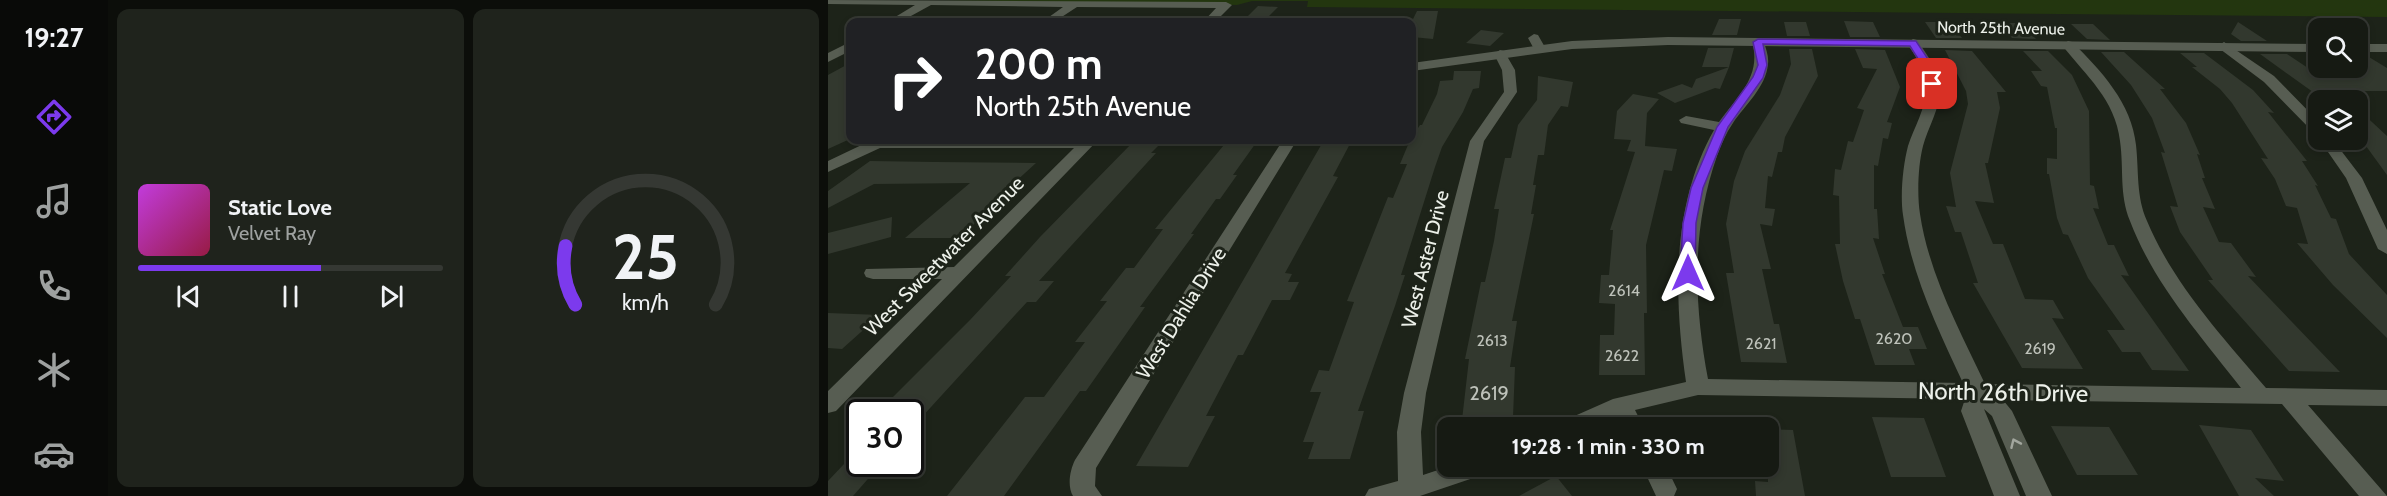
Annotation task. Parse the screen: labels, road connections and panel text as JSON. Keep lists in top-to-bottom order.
{
  "streets": {
    "street": [
      "North 25th Avenue",
      "West Sweetwater Avenue",
      "West Aster Drive",
      "West Dahlia Drive",
      "North 26th Drive"
    ]
  },
  "crossings": [
    ["North 25th Avenue", "West Aster Drive"]
  ],
  "house_numbers": [
    "2614",
    "2620",
    "2613",
    "2621",
    "2619",
    "2622",
    "2619"
  ],
  "page": {
    "tabs": "19:27",
    "turn": ["200 m", "North 25th Avenue"],
    "song": ["Static Love", "Velvet Ray"],
    "limit": "30",
    "trip": "19:28 · 1 min · 330 m",
    "gauge": ["25", "km/h"]
  }
}
